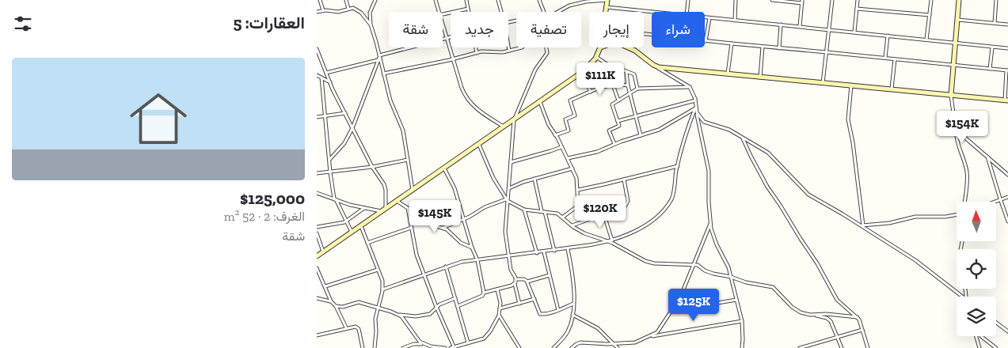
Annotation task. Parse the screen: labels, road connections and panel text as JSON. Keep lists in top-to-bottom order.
{
  "north": "top",
  "page": {
    "heading": "العقارات: 5",
    "chip": [
      "شراء",
      "إيجار",
      "تصفية",
      "جديد",
      "شقة"
    ],
    "list": [
      {
        "name": "$125,000",
        "note": "الغرف: 2 · 52 m² · شقة"
      }
    ],
    "price": [
      "$111K",
      "$154K",
      "$120K",
      "$145K",
      "$125K"
    ]
  }
}
